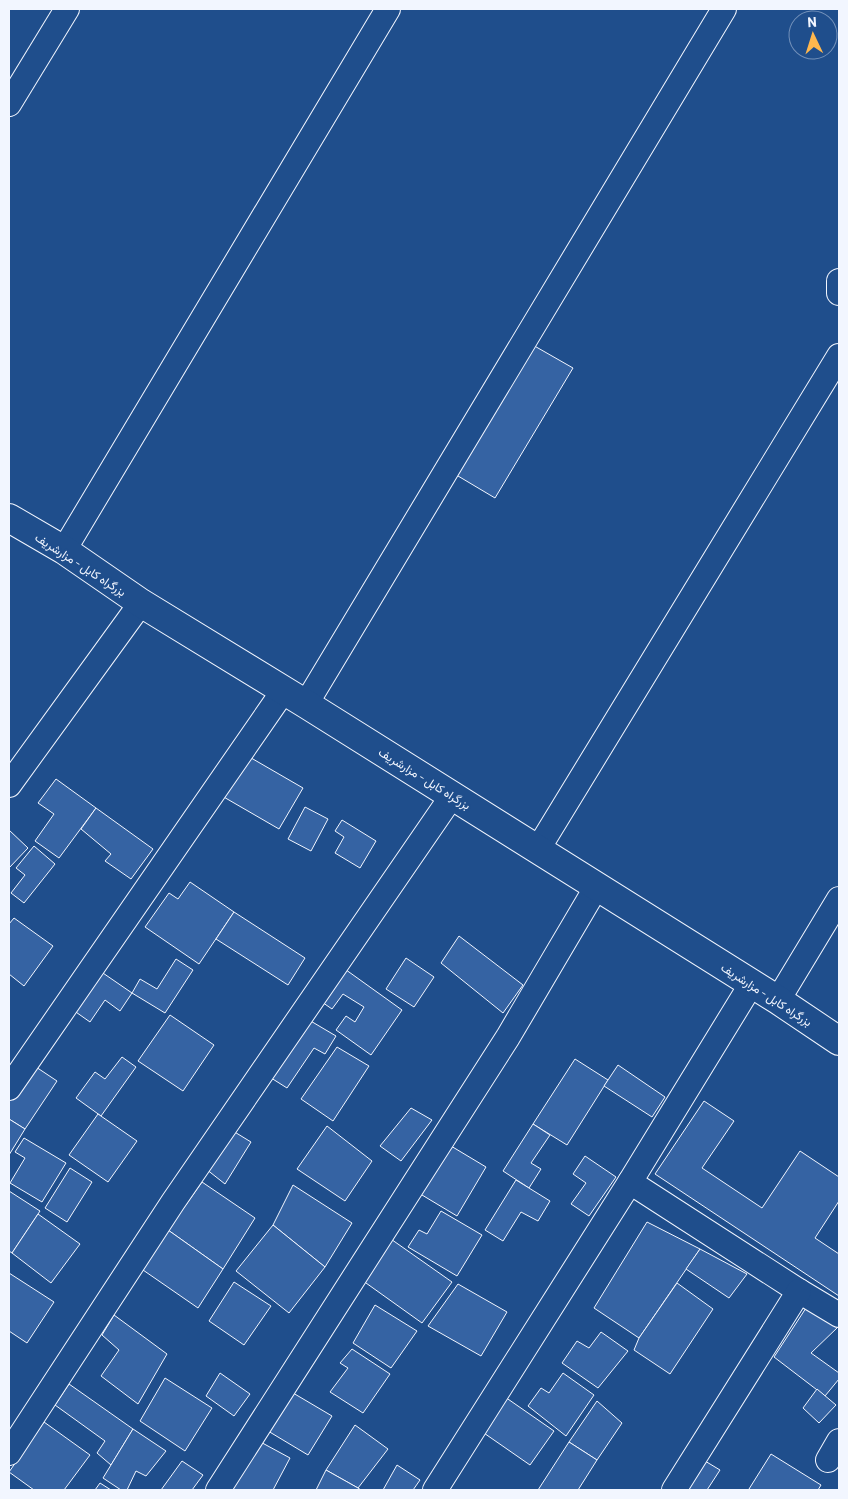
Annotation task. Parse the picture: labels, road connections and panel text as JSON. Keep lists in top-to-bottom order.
{
  "streets": {
    "highway": ["بزرگراه کابل - مزارشریف"]
  },
  "north": "top"
}
